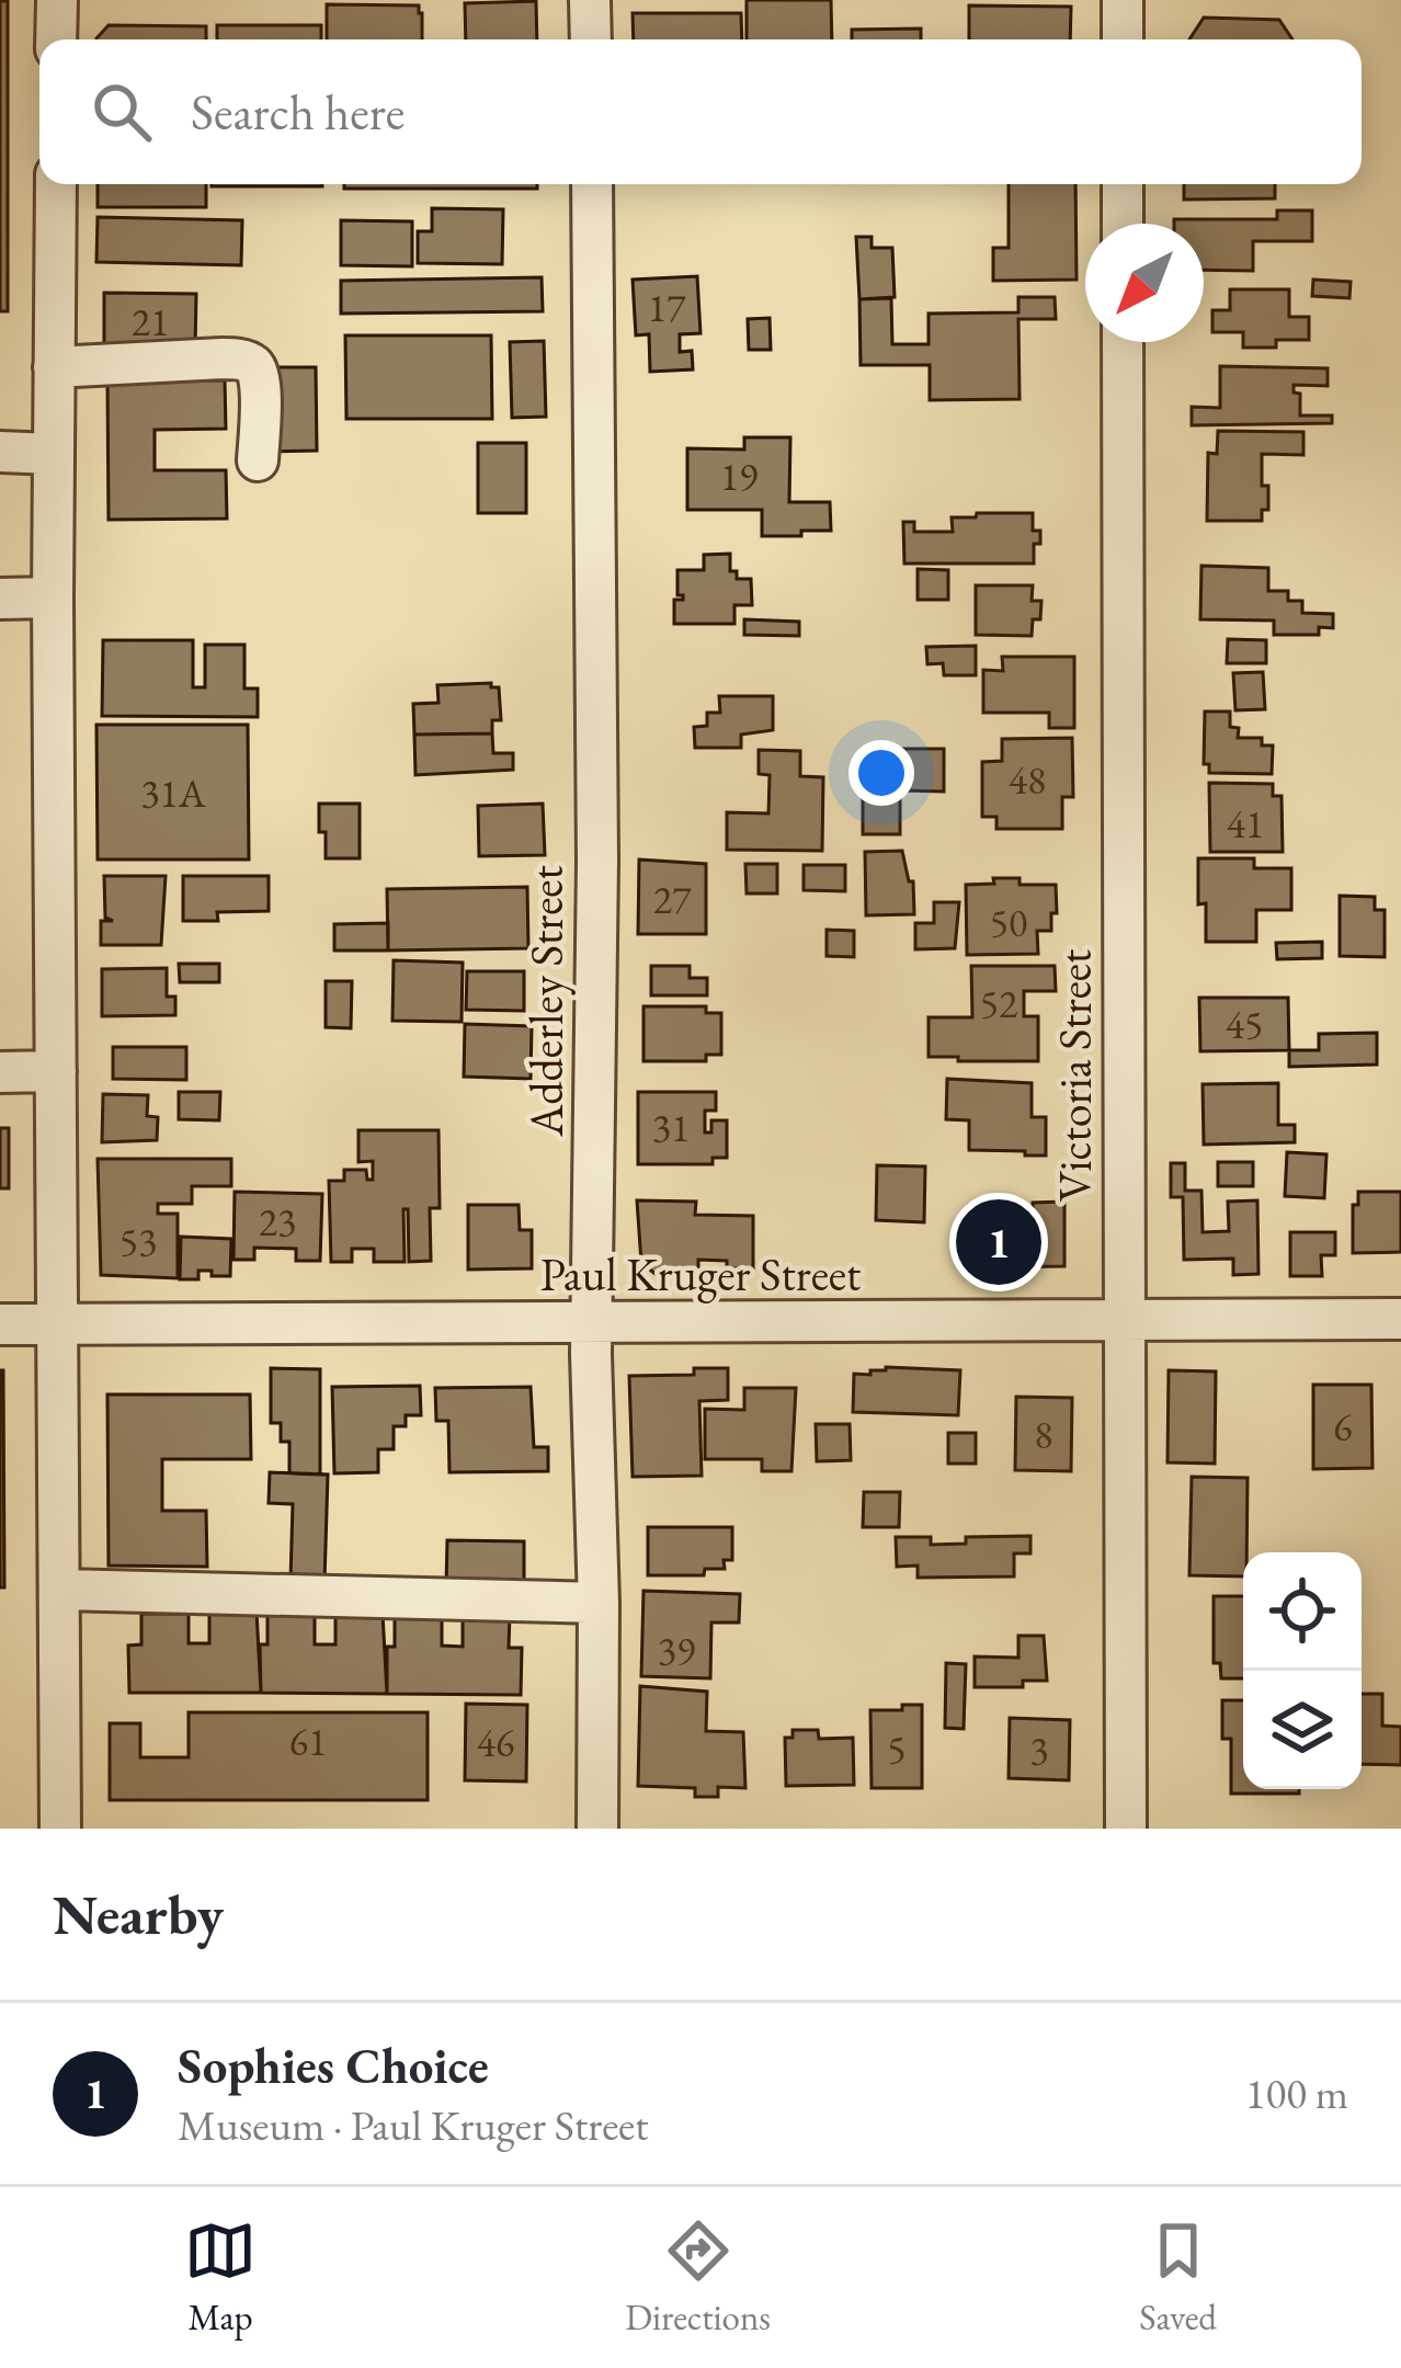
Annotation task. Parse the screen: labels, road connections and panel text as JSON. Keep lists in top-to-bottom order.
{
  "streets": {
    "street": ["Adderley Street", "Victoria Street", "Paul Kruger Street"]
  },
  "crossings": [
    ["Adderley Street", "Paul Kruger Street"],
    ["Victoria Street", "Paul Kruger Street"]
  ],
  "house_numbers": [
    "17",
    "21",
    "19",
    "48",
    "31A",
    "41",
    "27",
    "50",
    "52",
    "45",
    "31",
    "23",
    "53",
    "6",
    "8",
    "39",
    "61",
    "46",
    "5",
    "3"
  ],
  "north": "bottom left",
  "page": {
    "search": "Search here",
    "pins": "1",
    "heading": "Nearby",
    "list": [
      {
        "mark": "1",
        "name": "Sophies Choice",
        "note": "Museum · Paul Kruger Street",
        "value": "100 m"
      }
    ],
    "nav": ["Map", "Directions", "Saved"]
  }
}
